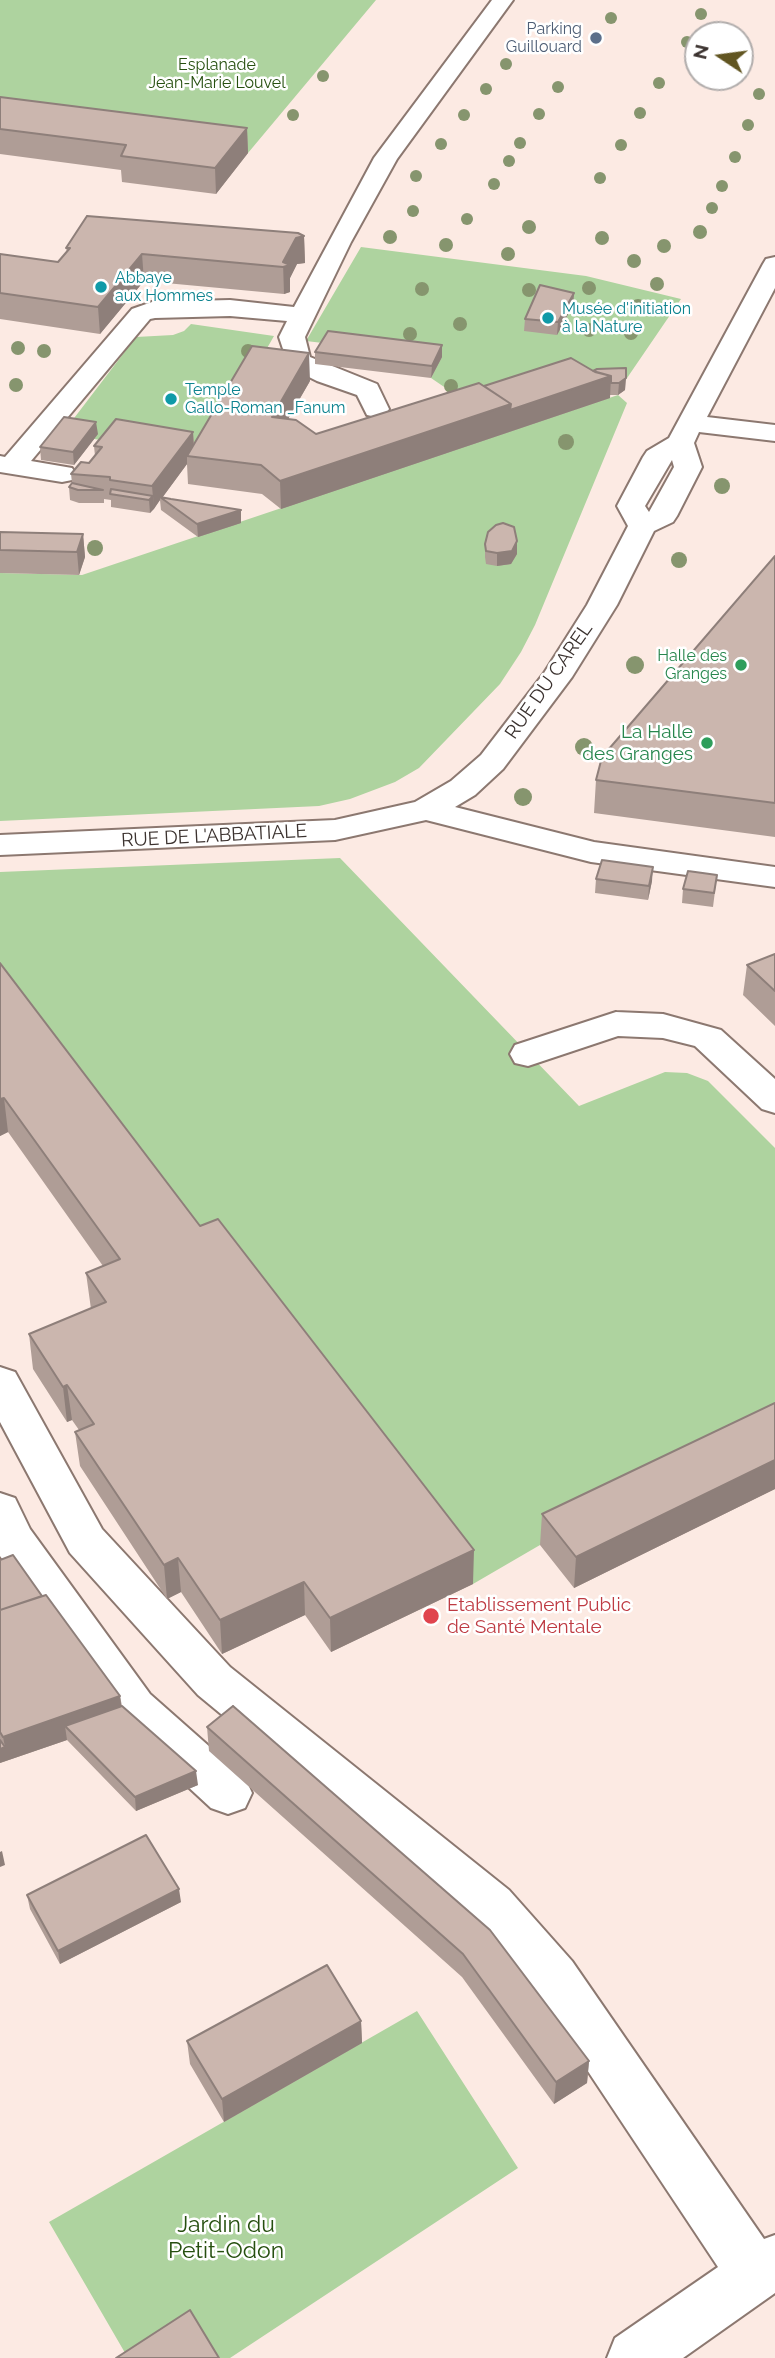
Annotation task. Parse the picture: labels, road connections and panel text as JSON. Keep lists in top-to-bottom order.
{
  "streets": {
    "street": ["RUE DU CAREL", "RUE DE L'ABBATIALE"]
  },
  "crossings": [
    ["RUE DU CAREL", "RUE DE L'ABBATIALE"]
  ],
  "parks": ["Esplanade Jean-Marie Louvel", "Jardin du Petit-Odon"],
  "places": [
    "Parking Guillouard",
    "Abbaye aux Hommes",
    "Musée d'initiation à la Nature",
    "Temple Gallo-Roman _Fanum",
    "Halle des Granges",
    "La Halle des Granges",
    "Etablissement Public de Santé Mentale"
  ],
  "north": "left"
}
